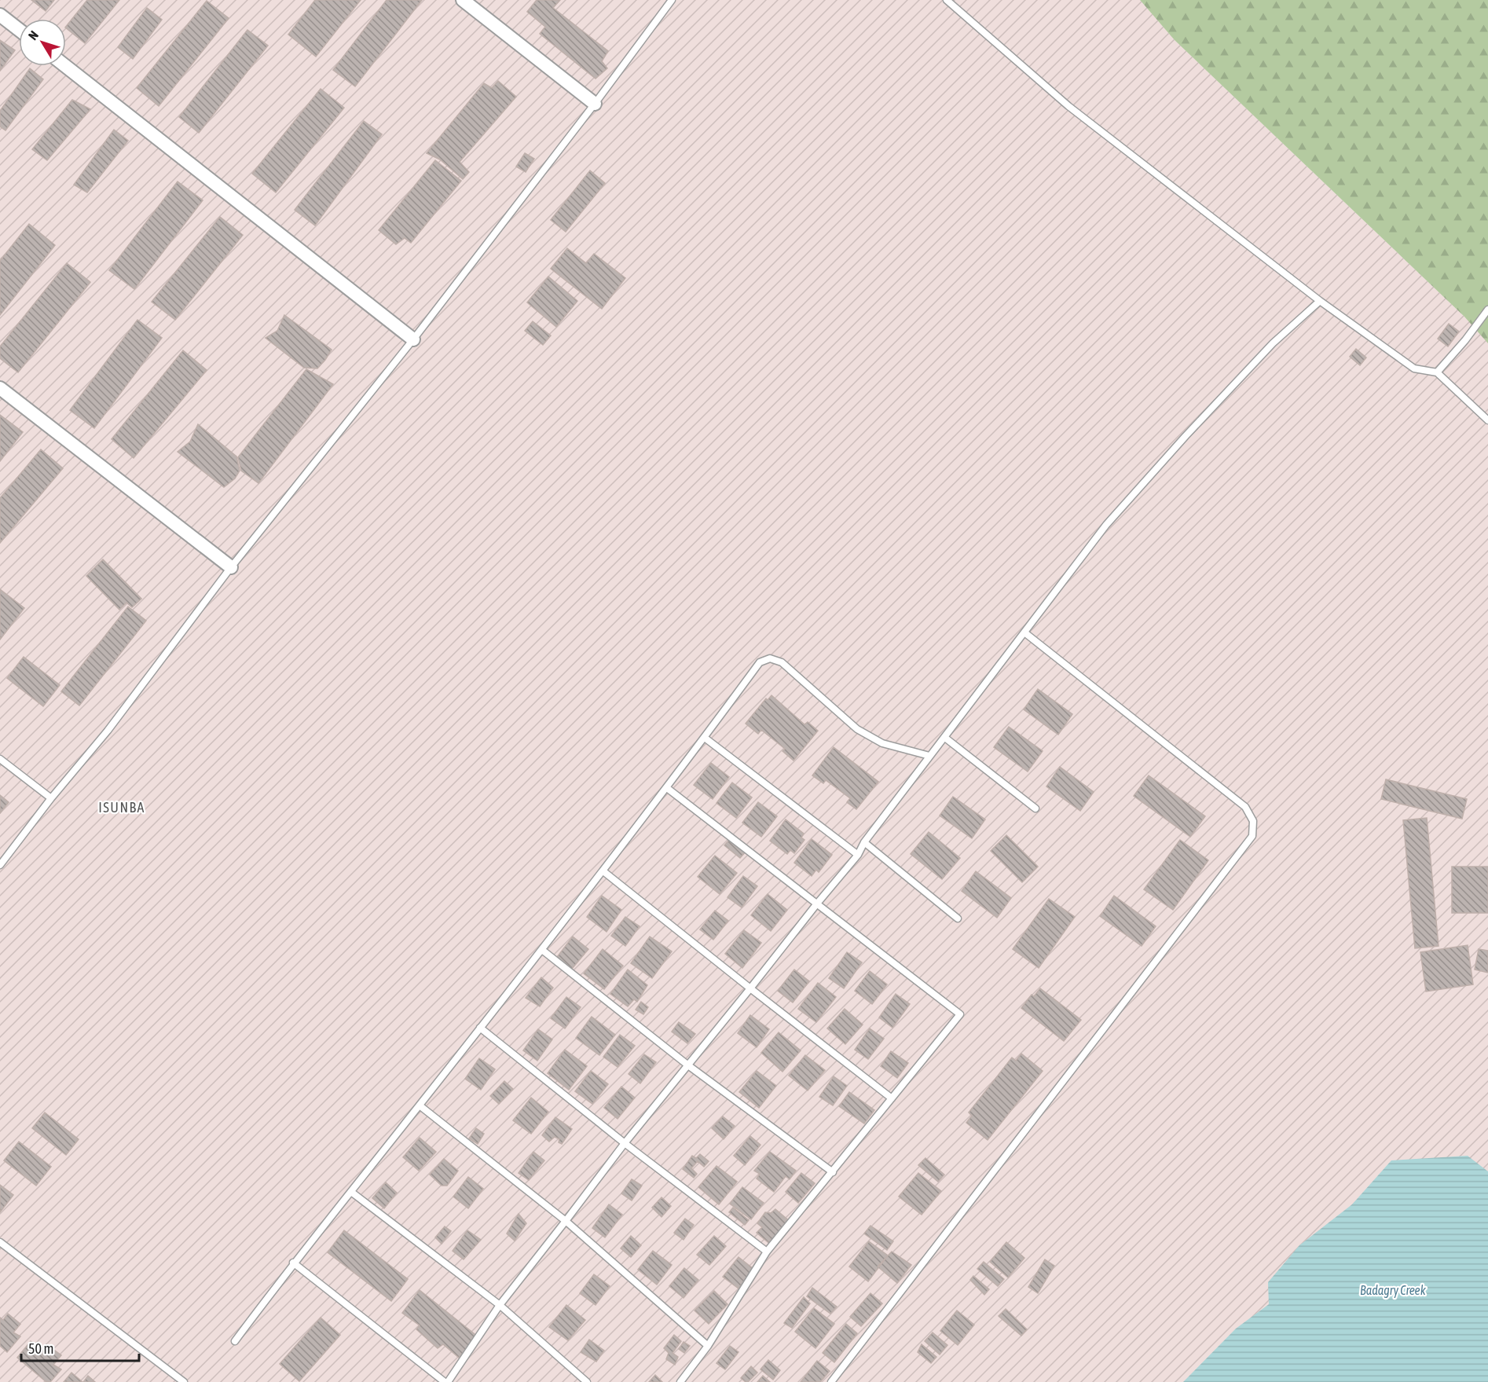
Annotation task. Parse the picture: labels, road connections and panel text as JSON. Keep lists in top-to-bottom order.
{
  "districts": ["ISUNBA"],
  "water": ["Badagry Creek"],
  "scale_bar": "50 m",
  "north": "top left"
}
